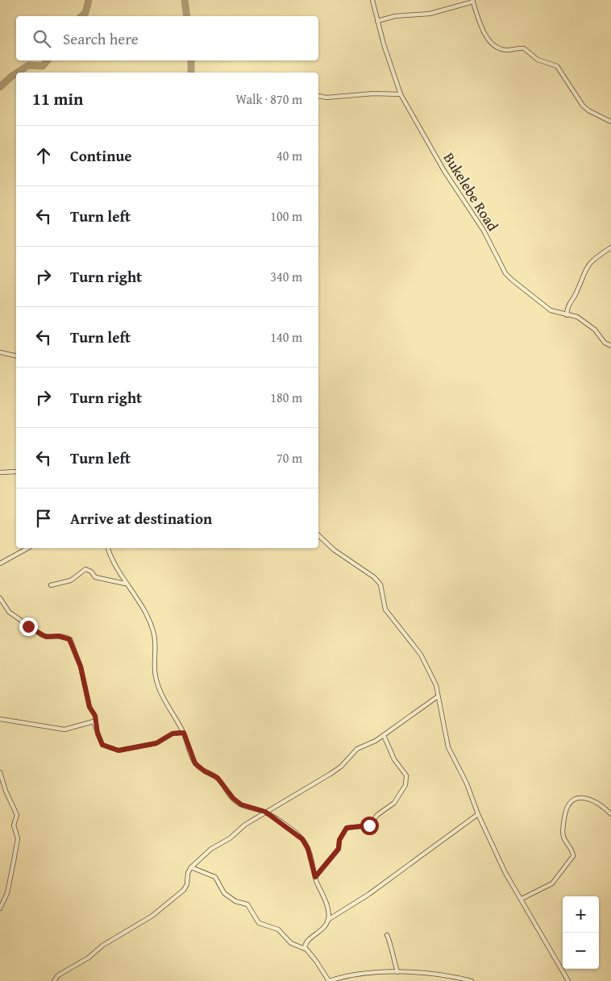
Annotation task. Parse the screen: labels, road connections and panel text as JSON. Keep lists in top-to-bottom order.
{
  "streets": {
    "street": ["Bukelebe Road"]
  },
  "page": {
    "search": "Search here",
    "heading": ["11 min", "Walk · 870 m"],
    "list": [
      ["Continue", "40 m"],
      ["Turn left", "100 m"],
      ["Turn right", "340 m"],
      ["Turn left", "140 m"],
      ["Turn right", "180 m"],
      ["Turn left", "70 m"],
      "Arrive at destination"
    ],
    "map_buttons": ["+", "−"]
  }
}
